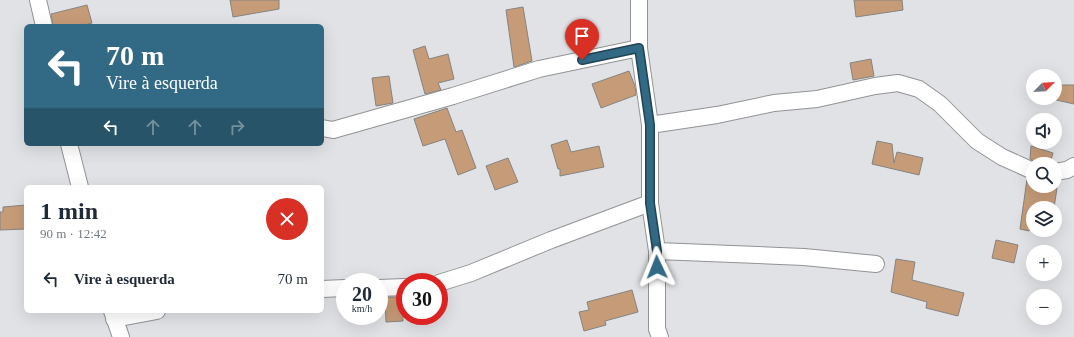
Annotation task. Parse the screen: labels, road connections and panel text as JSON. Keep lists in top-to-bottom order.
{
  "north": "top right",
  "page": {
    "turn": ["70 m", "Vire à esquerda"],
    "map_buttons": ["+", "−"],
    "heading": ["1 min", "90 m · 12:42"],
    "list": [
      {
        "name": "Vire à esquerda",
        "value": "70 m"
      }
    ],
    "speed": "20 km/h",
    "limit": "30"
  }
}
